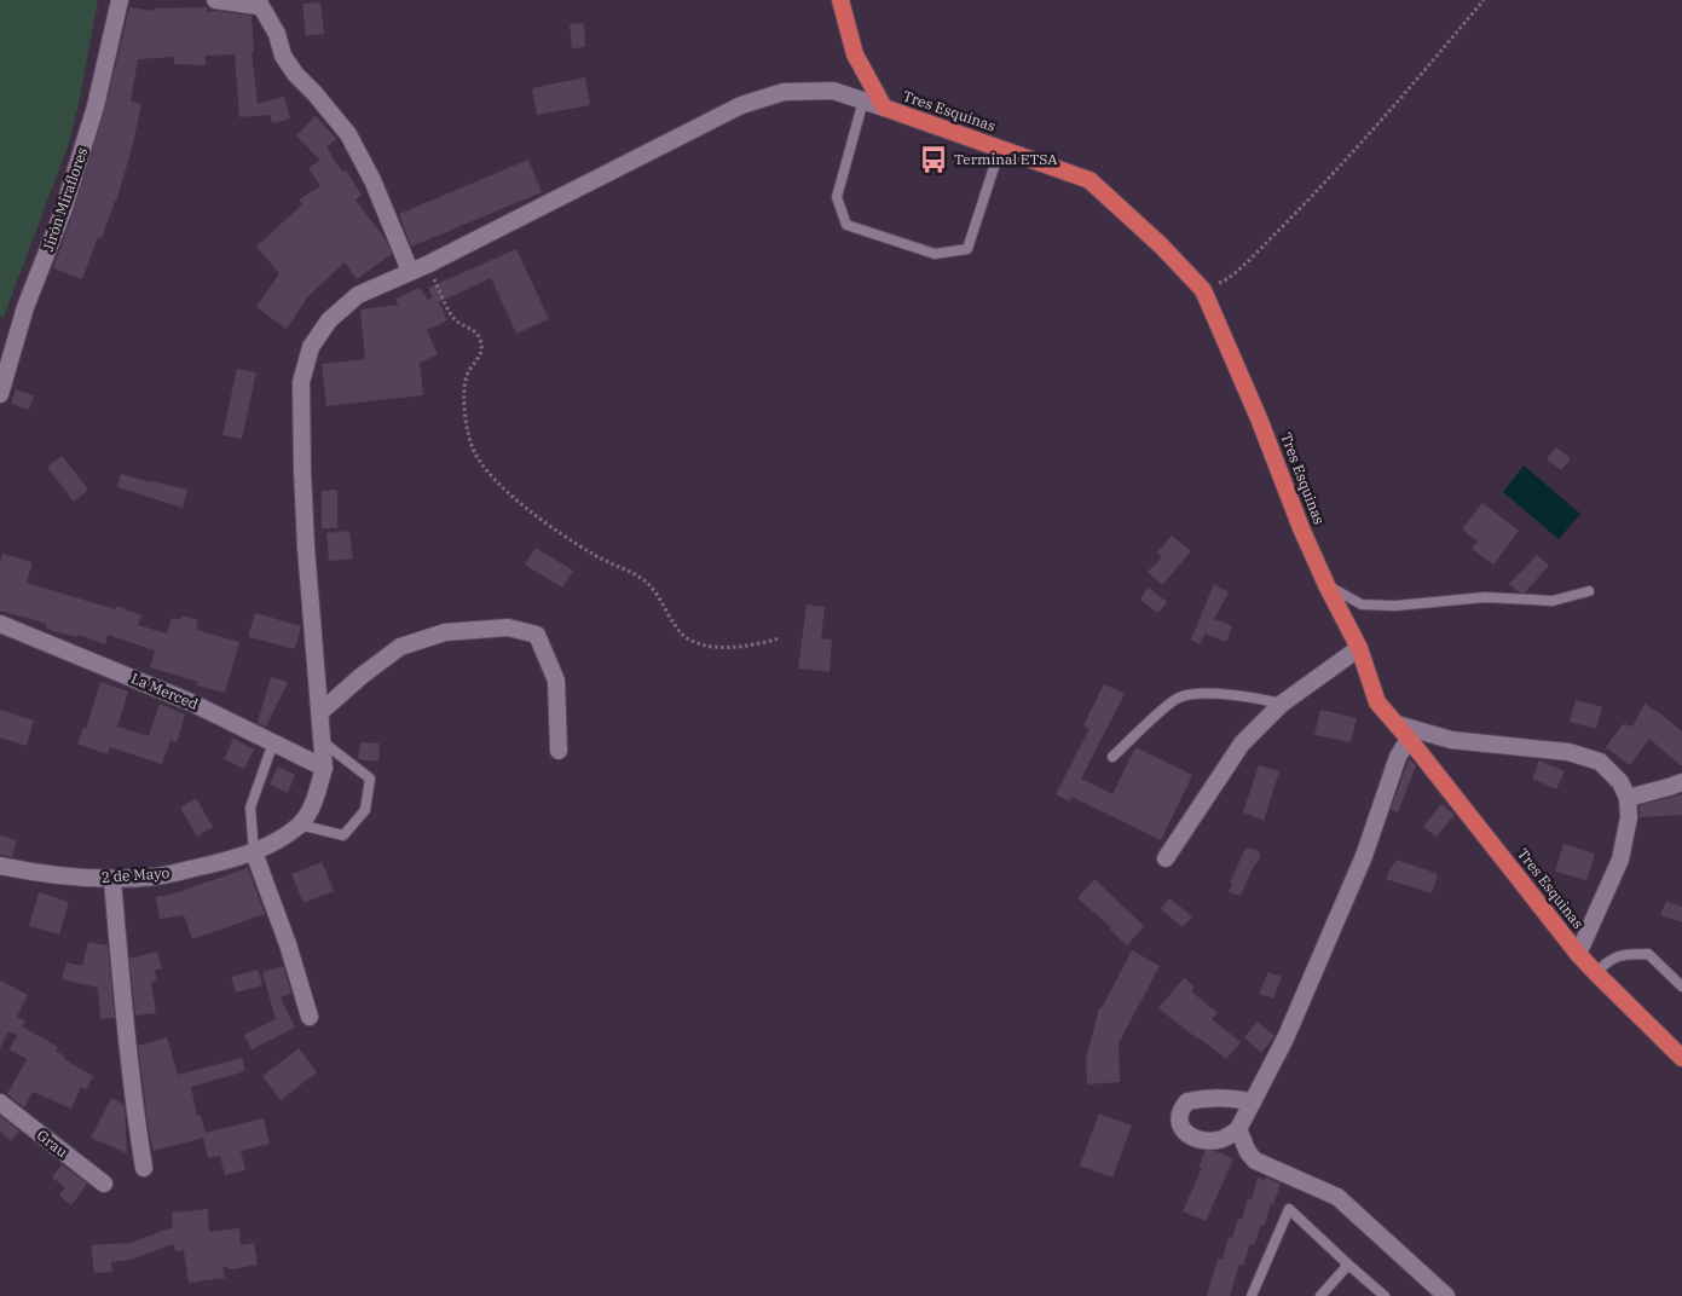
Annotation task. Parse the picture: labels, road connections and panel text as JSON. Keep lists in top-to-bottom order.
{
  "streets": {
    "highway": ["Tres Esquinas"],
    "street": [
      "Jirón Miraflores",
      "La Merced",
      "2 de Mayo",
      "Grau"
    ]
  },
  "places": {
    "bus stop": ["Terminal ETSA"]
  }
}
